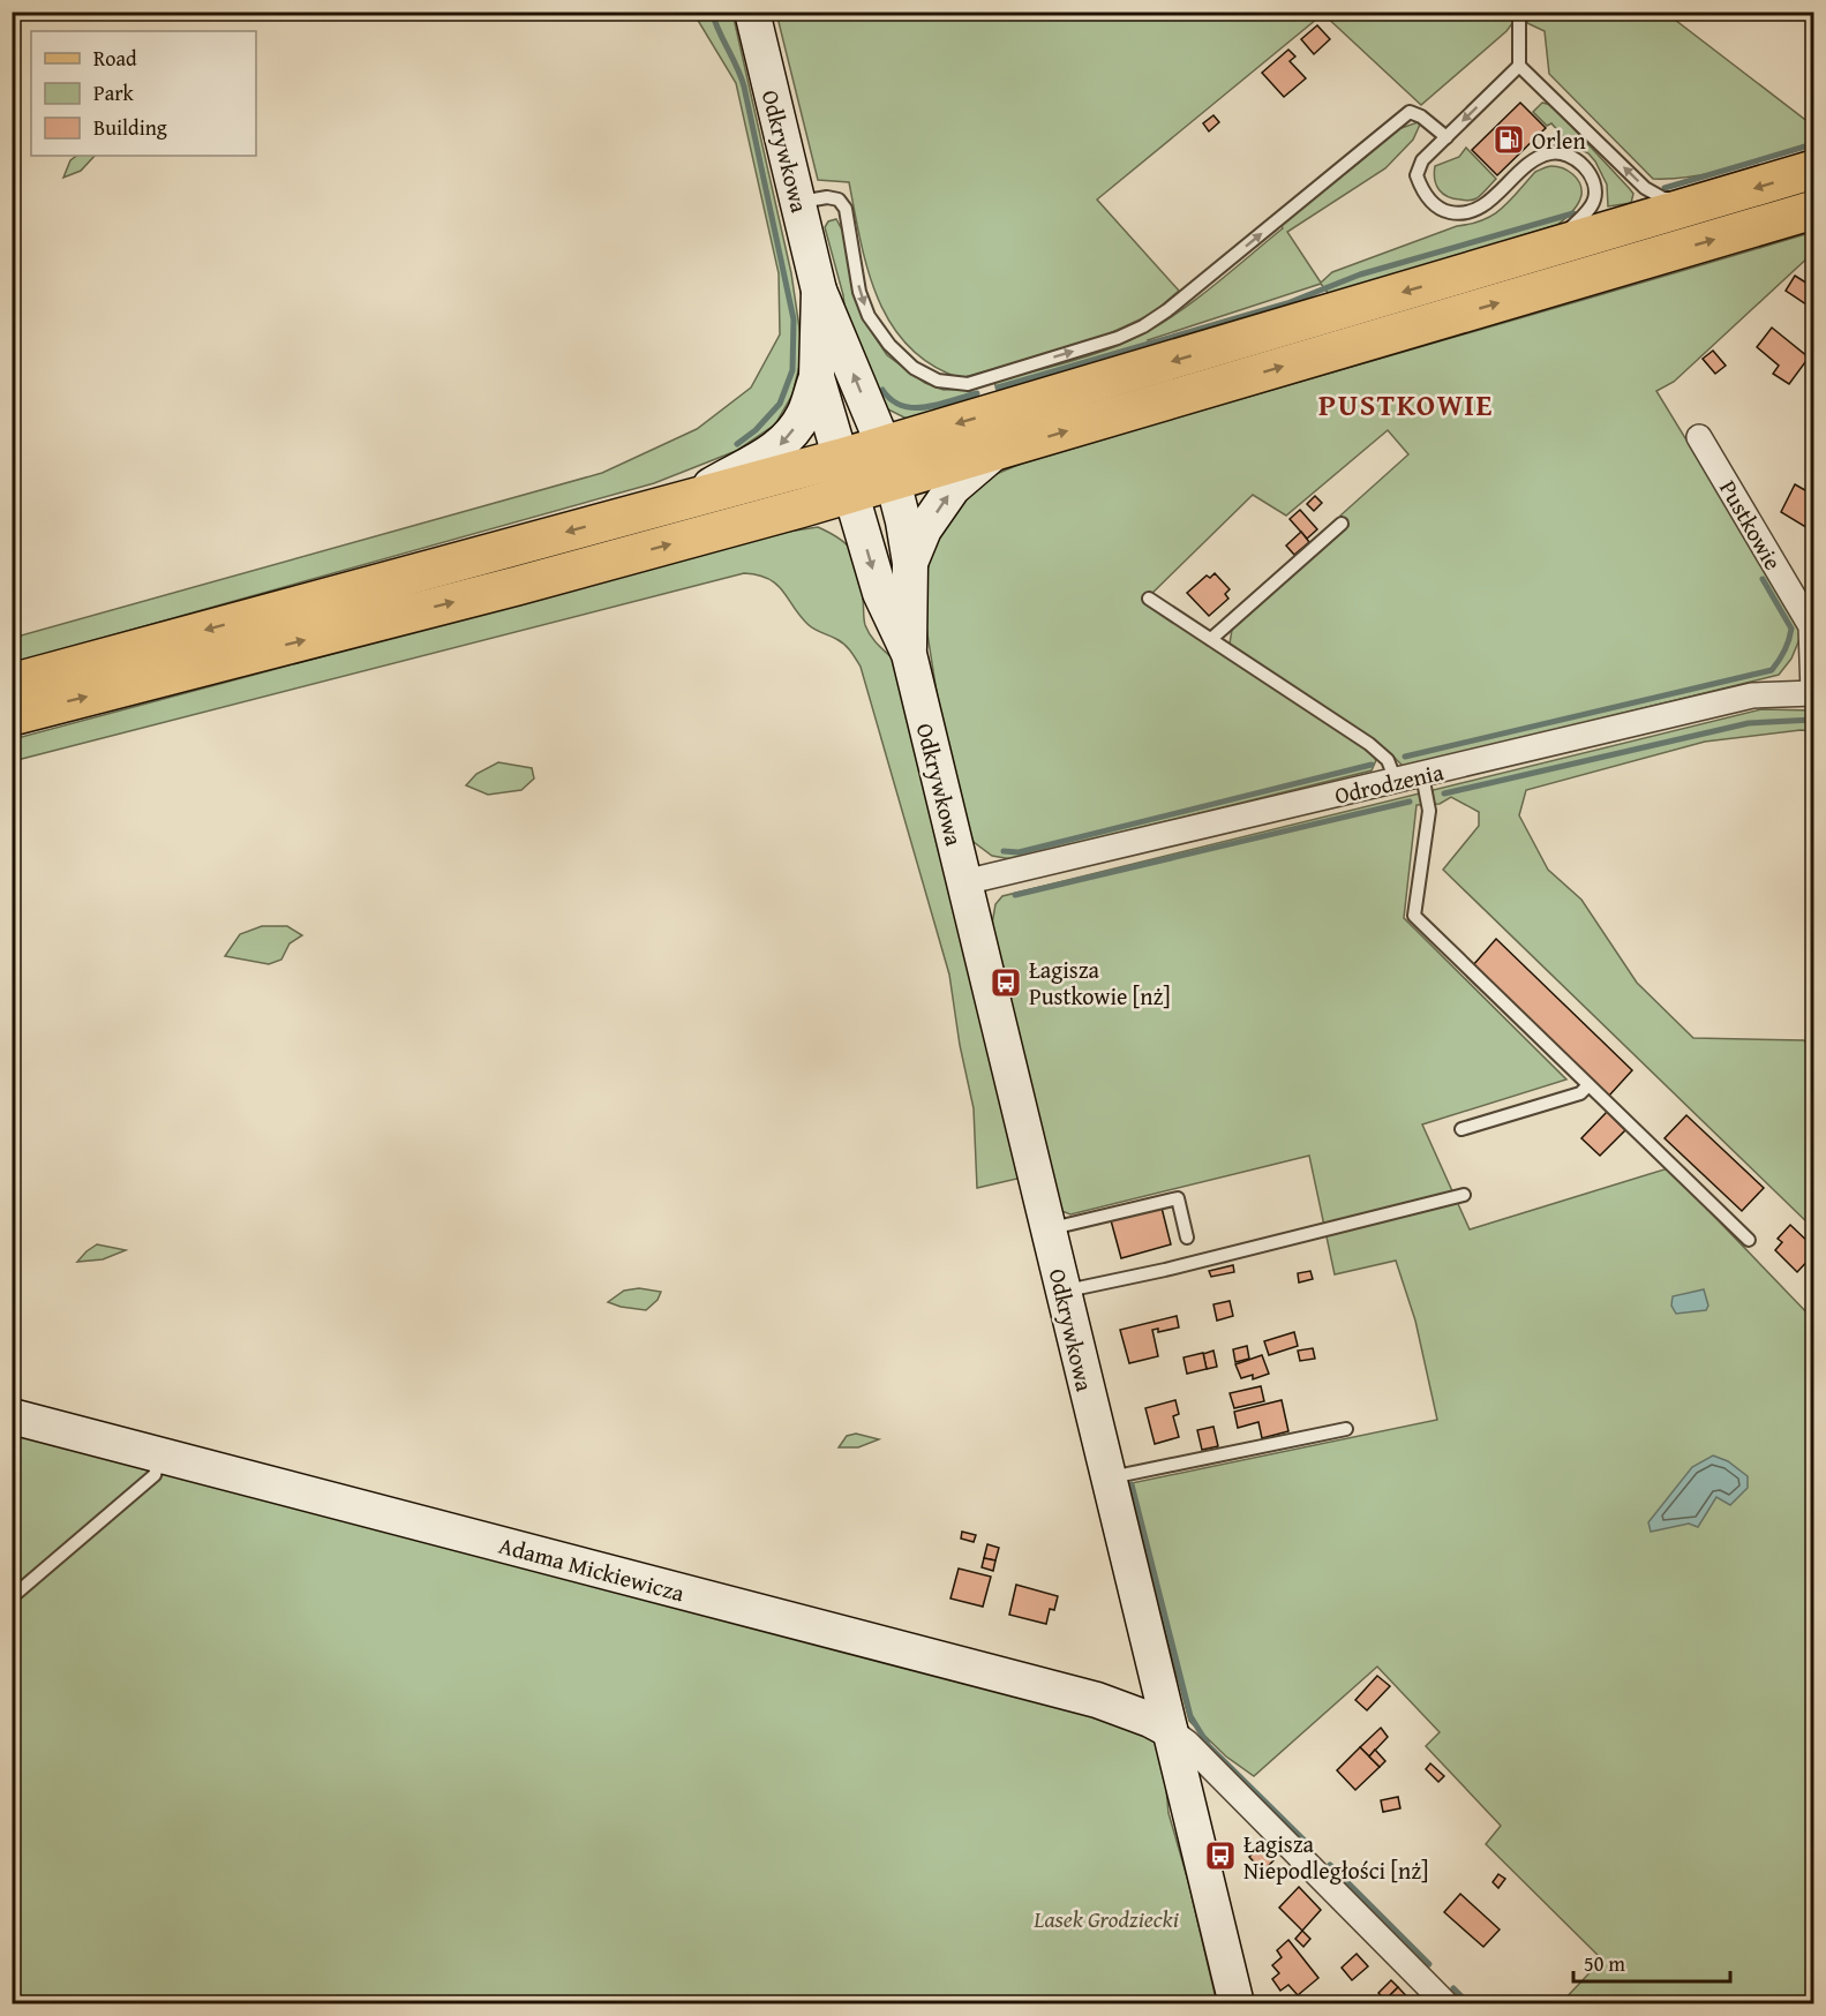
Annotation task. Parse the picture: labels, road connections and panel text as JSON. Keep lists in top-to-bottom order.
{
  "streets": {
    "street": [
      "Odkrywkowa",
      "Pustkowie",
      "Odrodzenia",
      "Adama Mickiewicza"
    ]
  },
  "crossings": [
    ["Odkrywkowa", "Odrodzenia"],
    ["Odkrywkowa", "Adama Mickiewicza"],
    ["Pustkowie", "Odrodzenia"]
  ],
  "districts": ["PUSTKOWIE"],
  "parks": ["Lasek Grodziecki"],
  "places": {
    "fuel station": ["Orlen"],
    "bus stop": ["Łagisza Pustkowie [nż]", "Łagisza Niepodległości [nż]"]
  },
  "legend": ["Road", "Park", "Building"],
  "scale_bar": "50 m"
}
